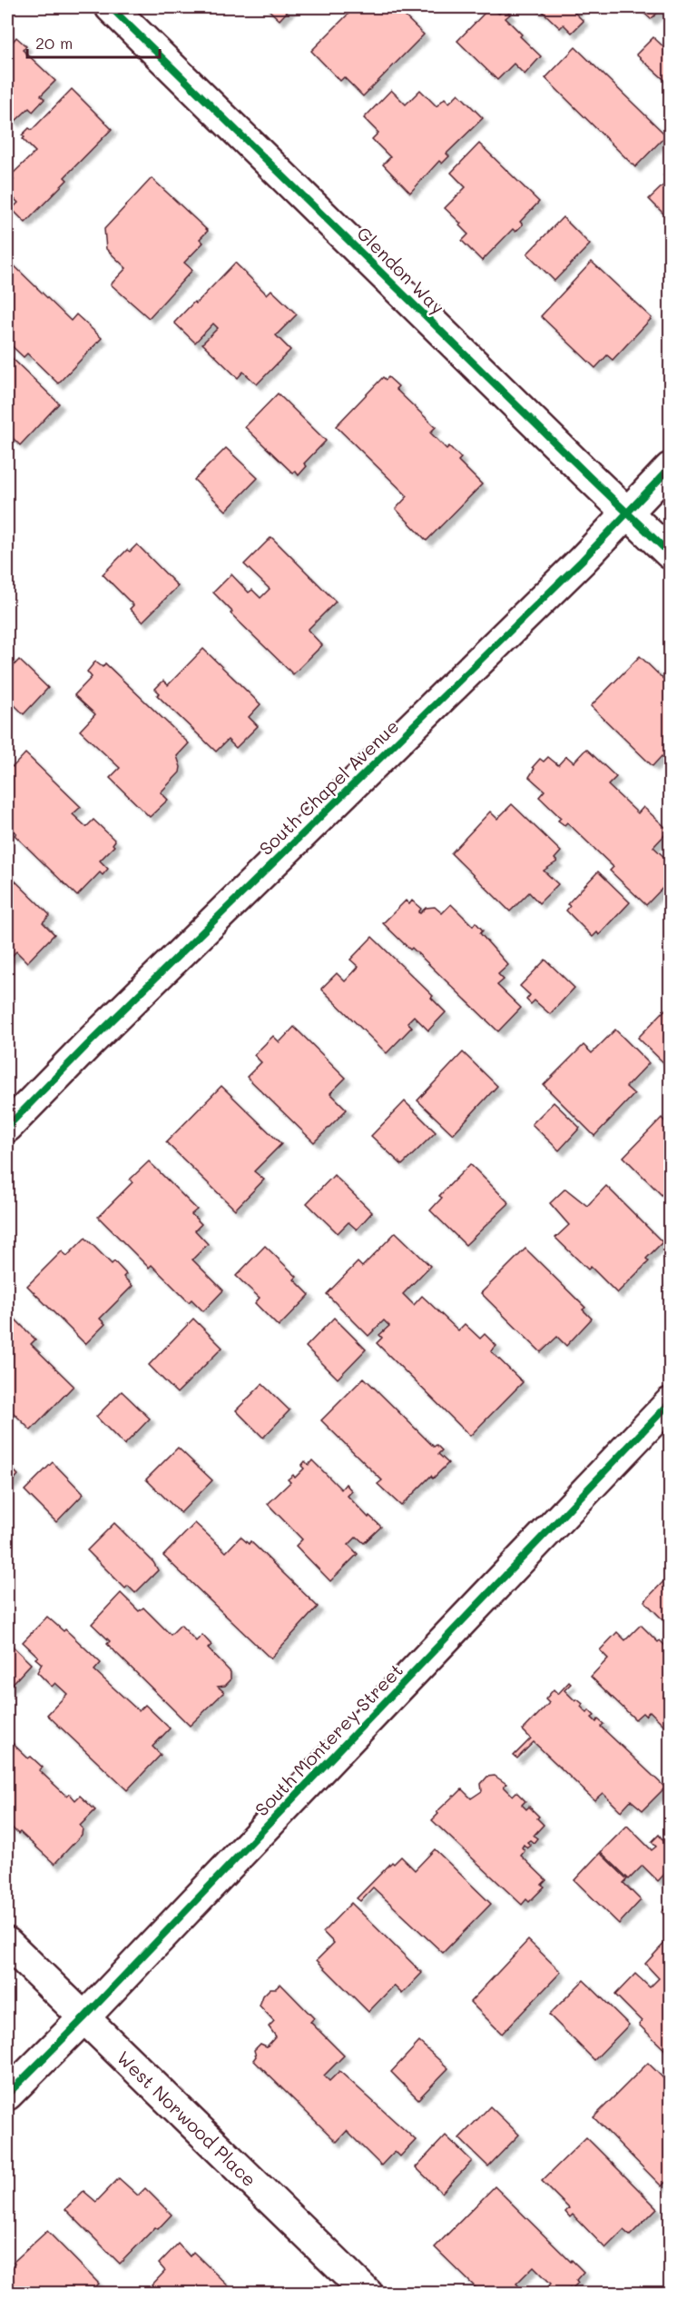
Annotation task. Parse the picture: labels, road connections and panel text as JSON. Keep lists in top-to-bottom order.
{
  "streets": {
    "street": [
      "Glendon Way",
      "South Chapel Avenue",
      "South Monterey Street",
      "West Norwood Place"
    ]
  },
  "crossings": [
    ["Glendon Way", "South Chapel Avenue"],
    ["South Monterey Street", "West Norwood Place"]
  ],
  "scale_bar": "20 m"
}
